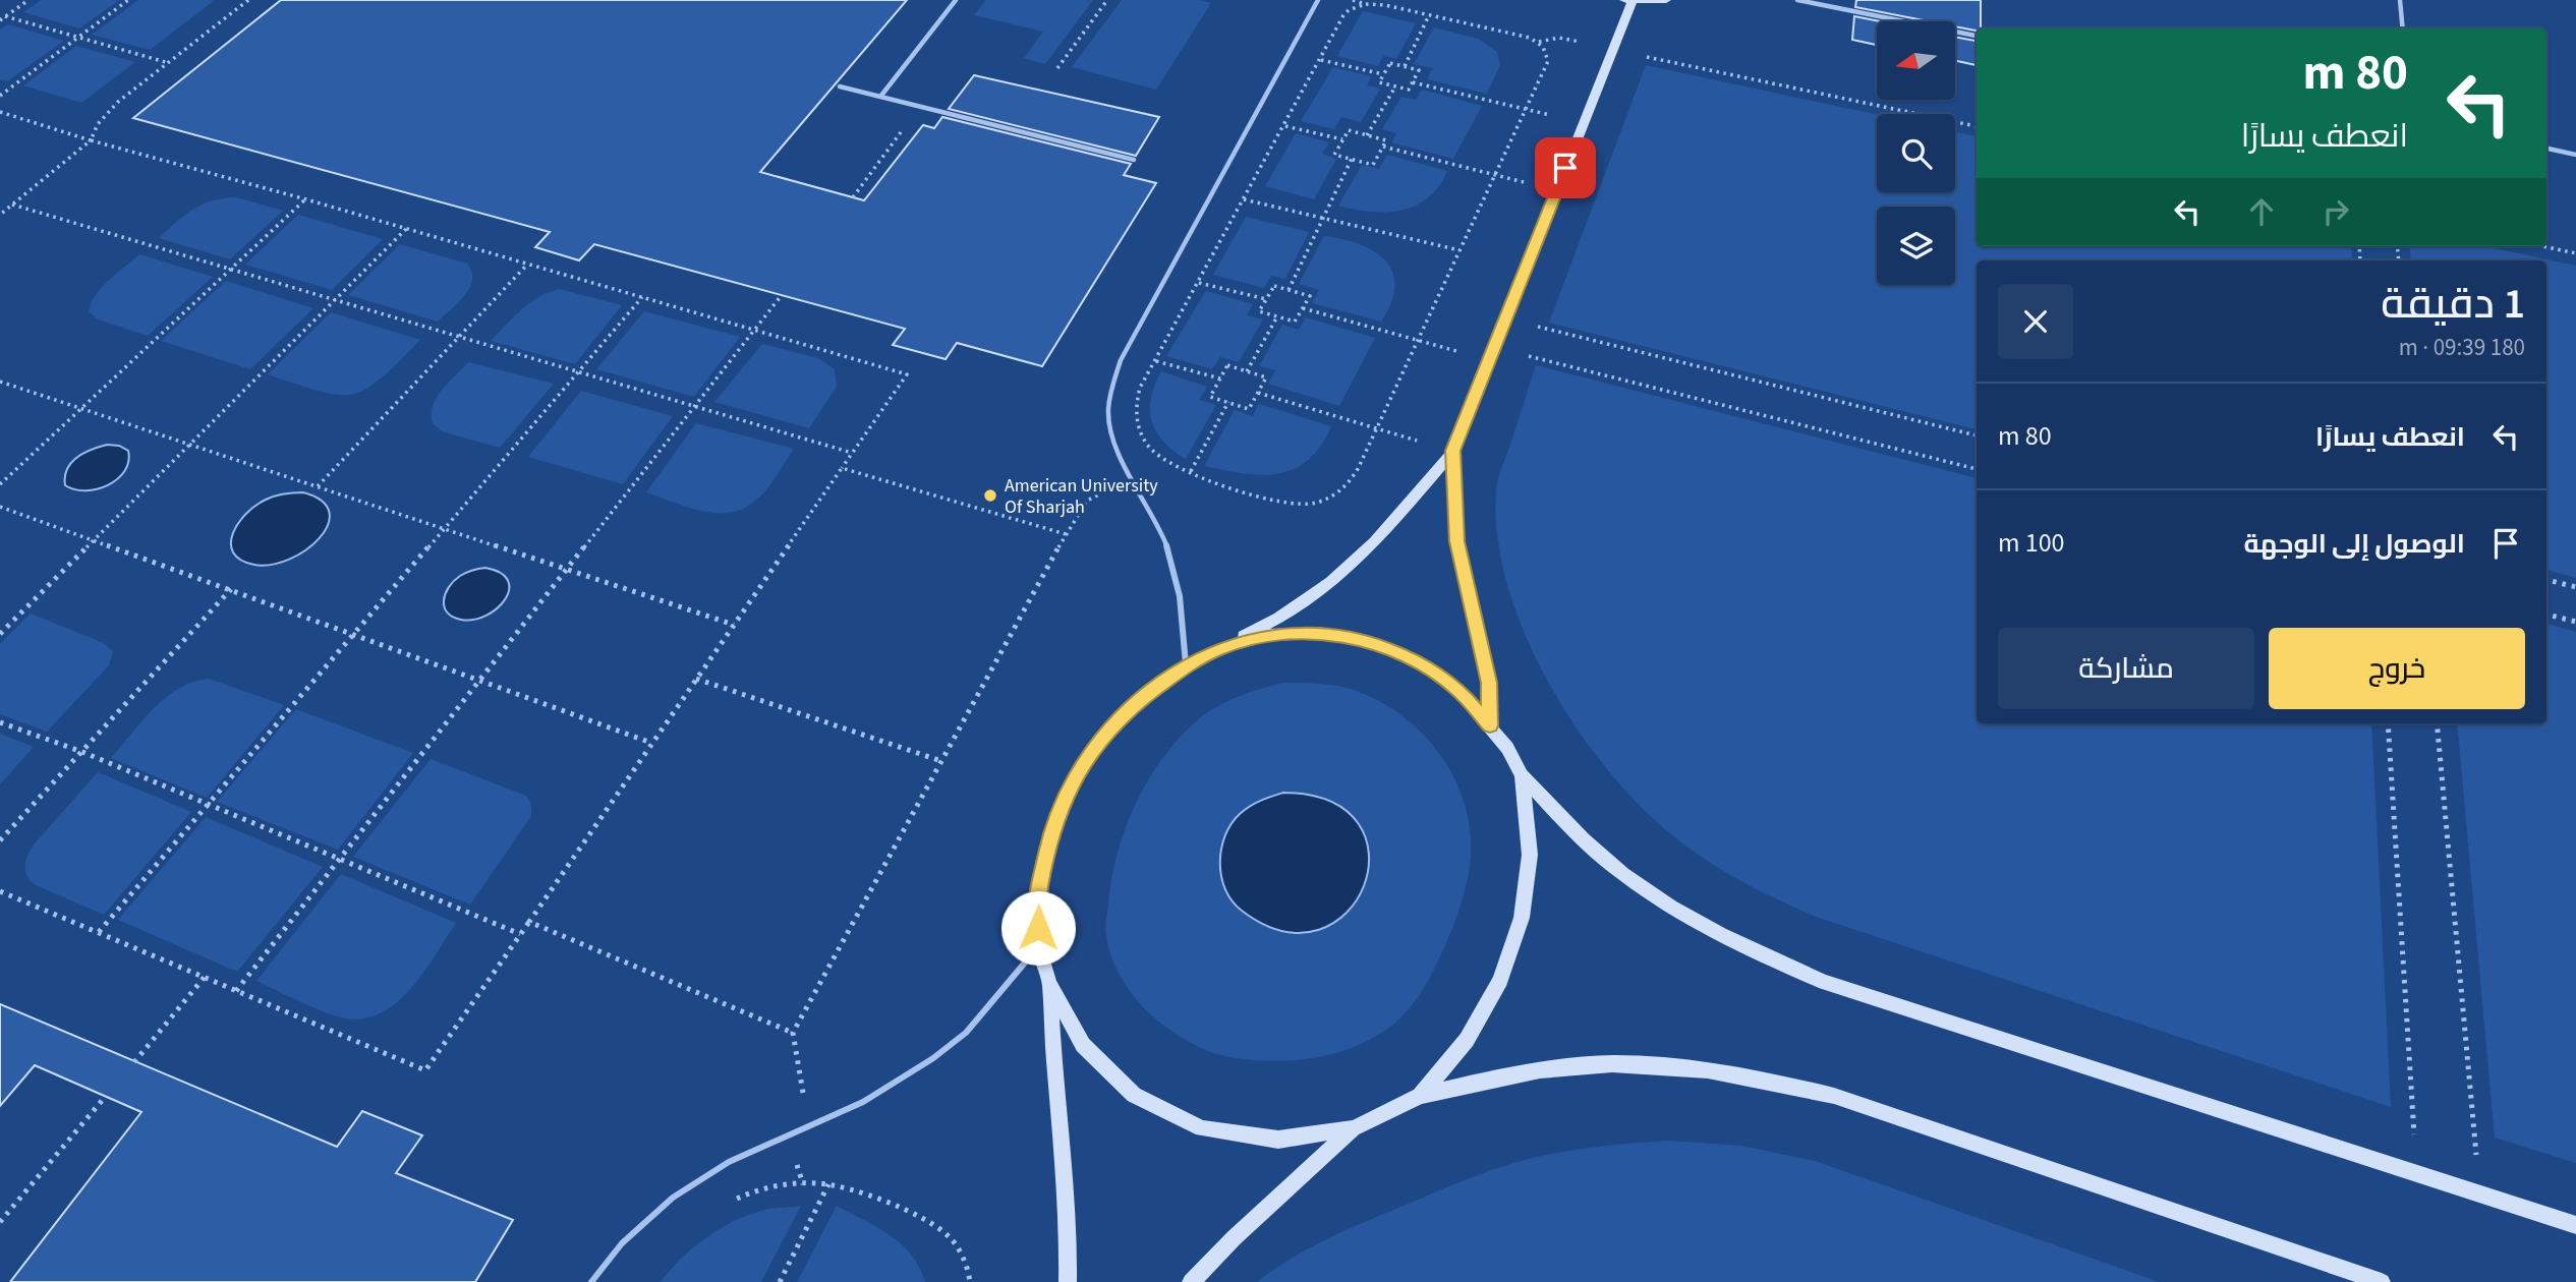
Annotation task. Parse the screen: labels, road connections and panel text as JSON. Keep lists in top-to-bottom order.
{
  "places": ["American University Of Sharjah"],
  "north": "left",
  "page": {
    "turn": ["80 m", "انعطف يسارًا"],
    "heading": ["1 دقيقة", "180 m · 09:39"],
    "list": [
      {
        "name": "انعطف يسارًا",
        "value": "80 m"
      },
      {
        "name": "الوصول إلى الوجهة",
        "value": "100 m"
      }
    ],
    "buttons": ["خروج", "مشاركة"]
  }
}
